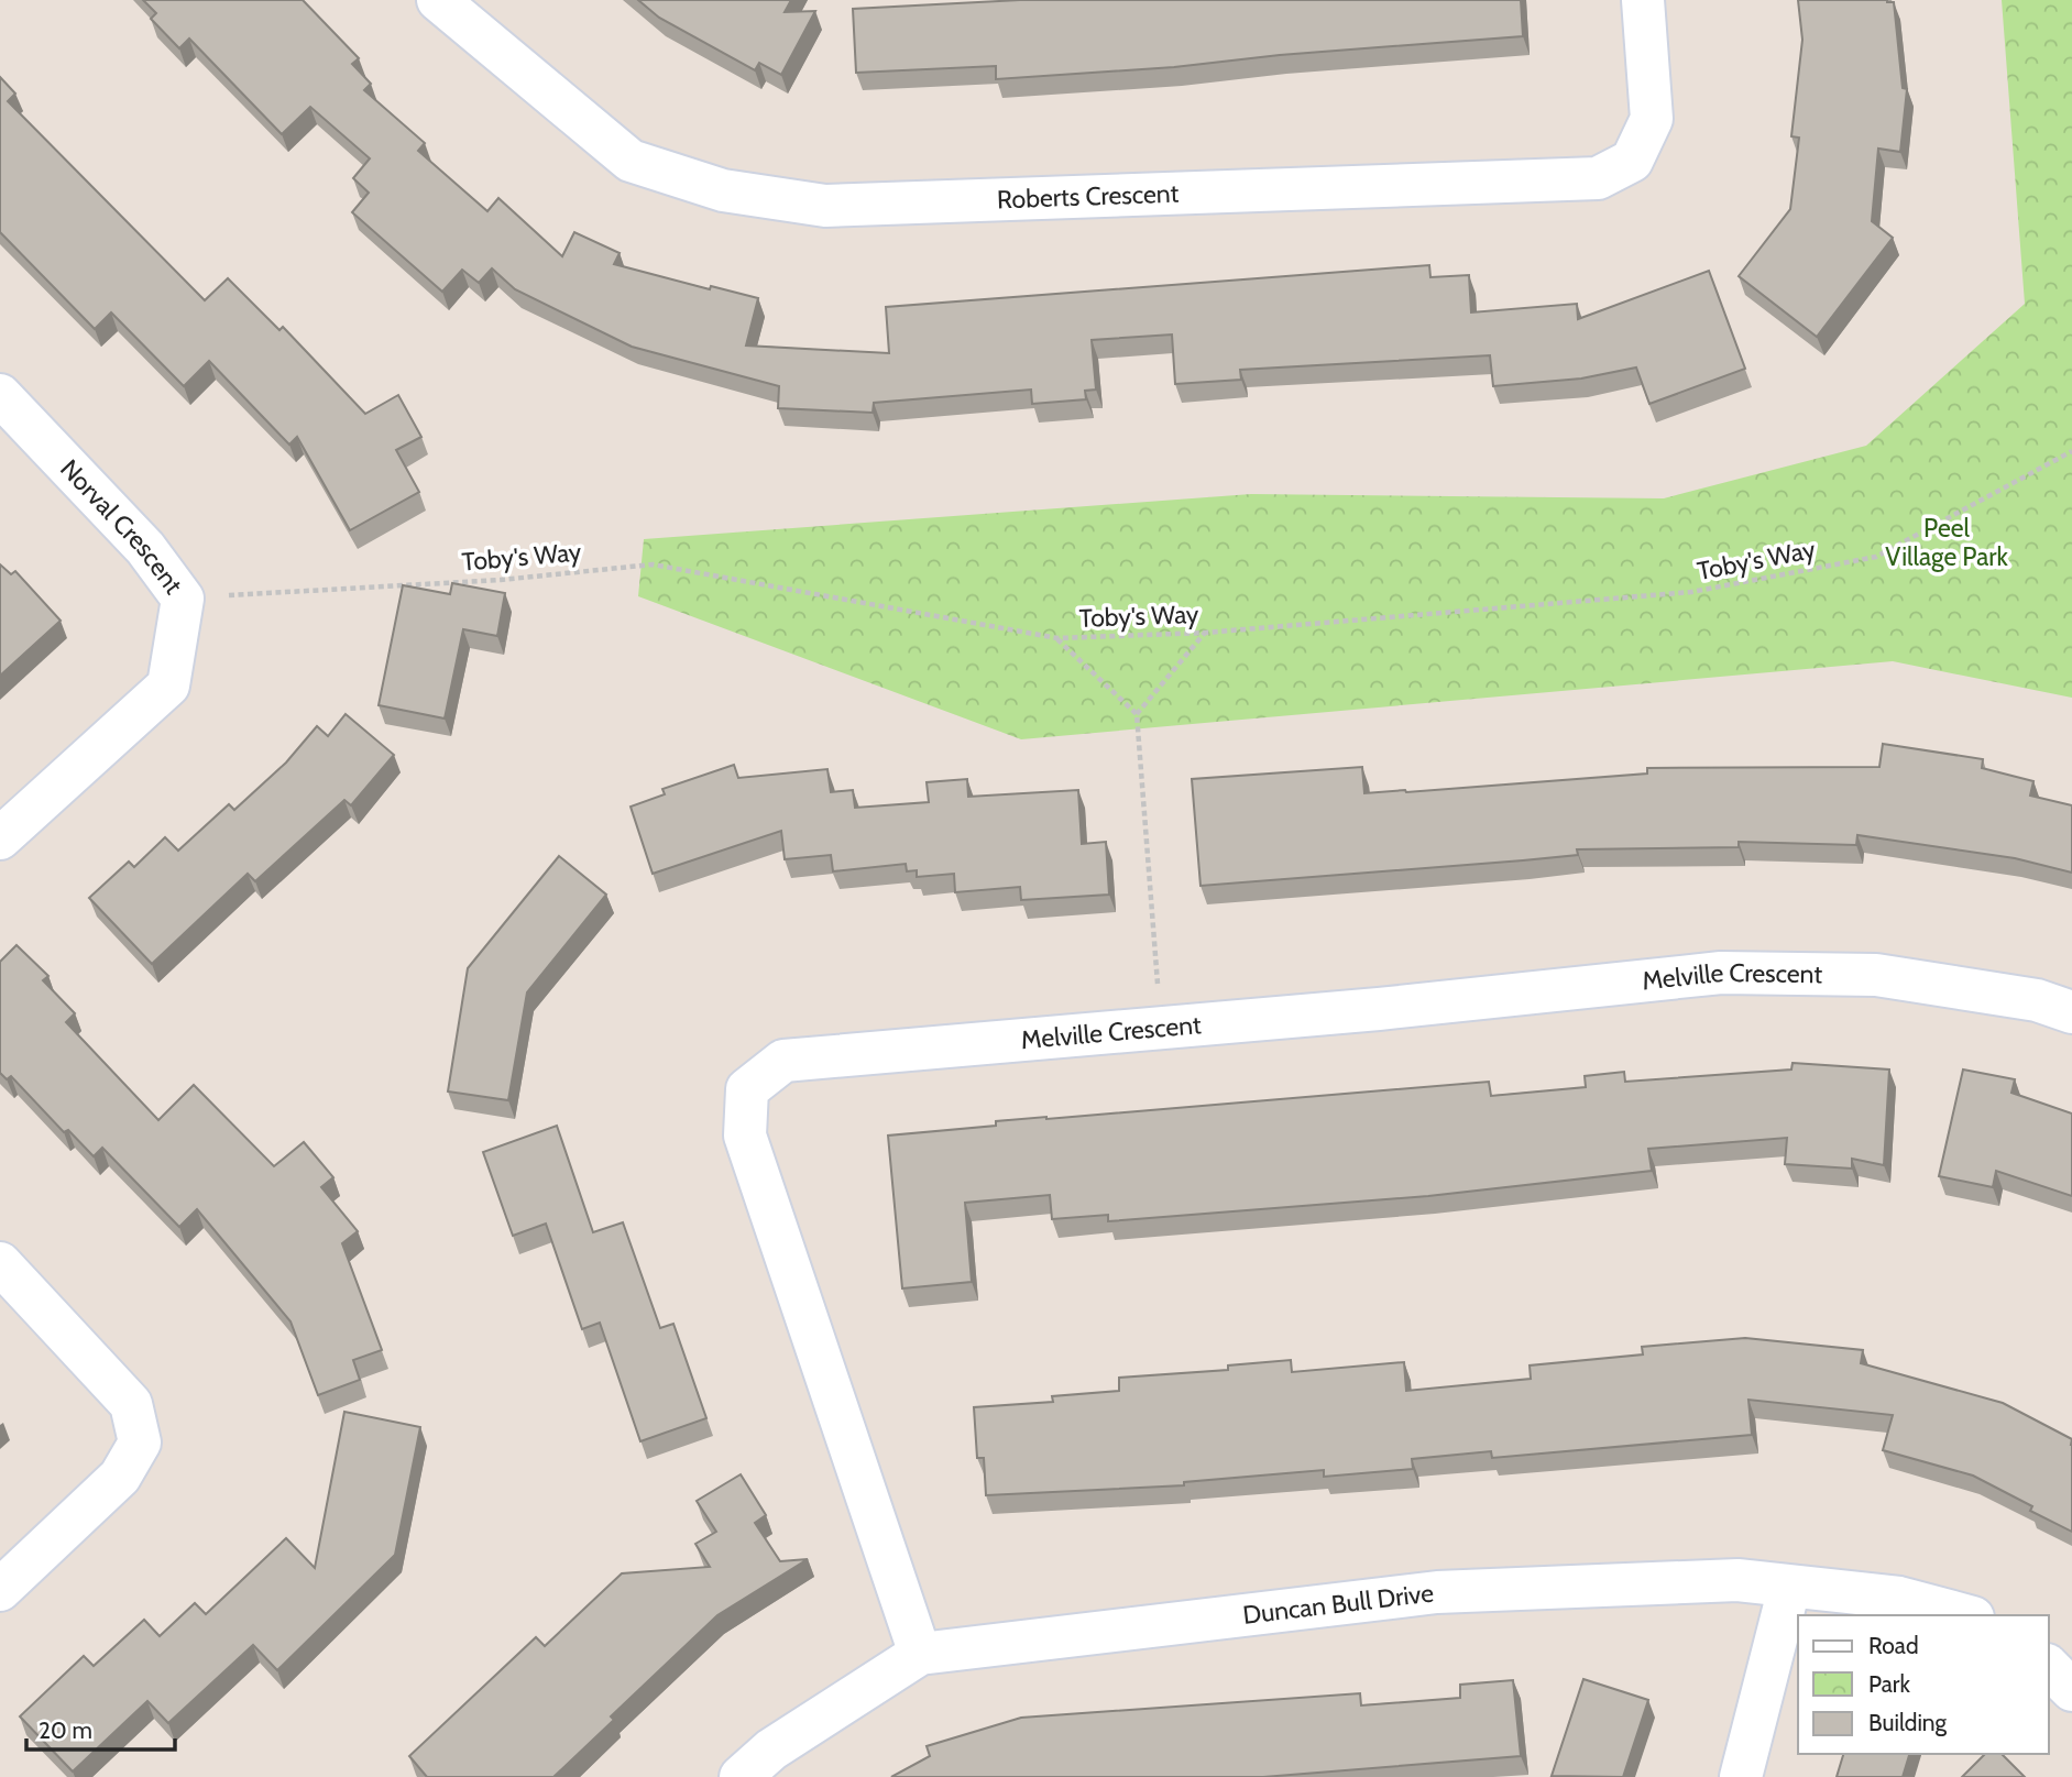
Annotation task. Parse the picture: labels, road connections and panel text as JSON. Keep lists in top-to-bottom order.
{
  "streets": {
    "street": [
      "Roberts Crescent",
      "Norval Crescent",
      "Melville Crescent",
      "Duncan Bull Drive"
    ],
    "path": ["Toby's Way"]
  },
  "crossings": [
    ["Norval Crescent", "Toby's Way"],
    ["Melville Crescent", "Duncan Bull Drive"]
  ],
  "parks": ["Peel Village Park"],
  "legend": ["Road", "Park", "Building"],
  "scale_bar": "20 m"
}
